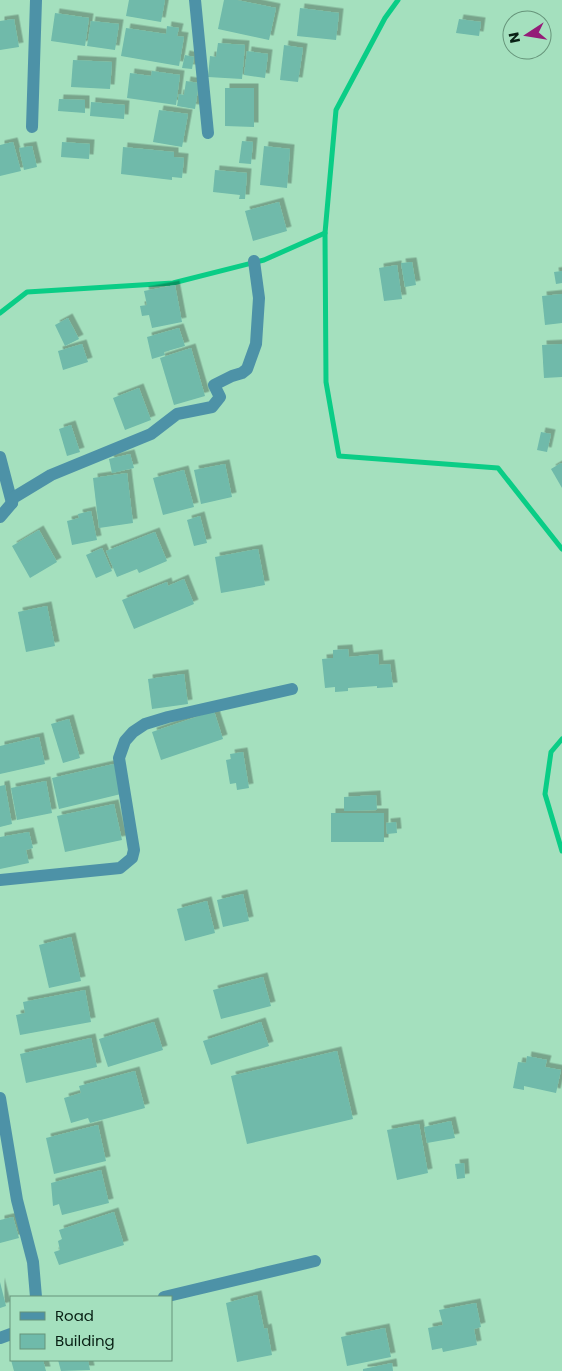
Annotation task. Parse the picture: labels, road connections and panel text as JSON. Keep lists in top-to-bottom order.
{
  "legend": ["Road", "Building"],
  "north": "left"
}
